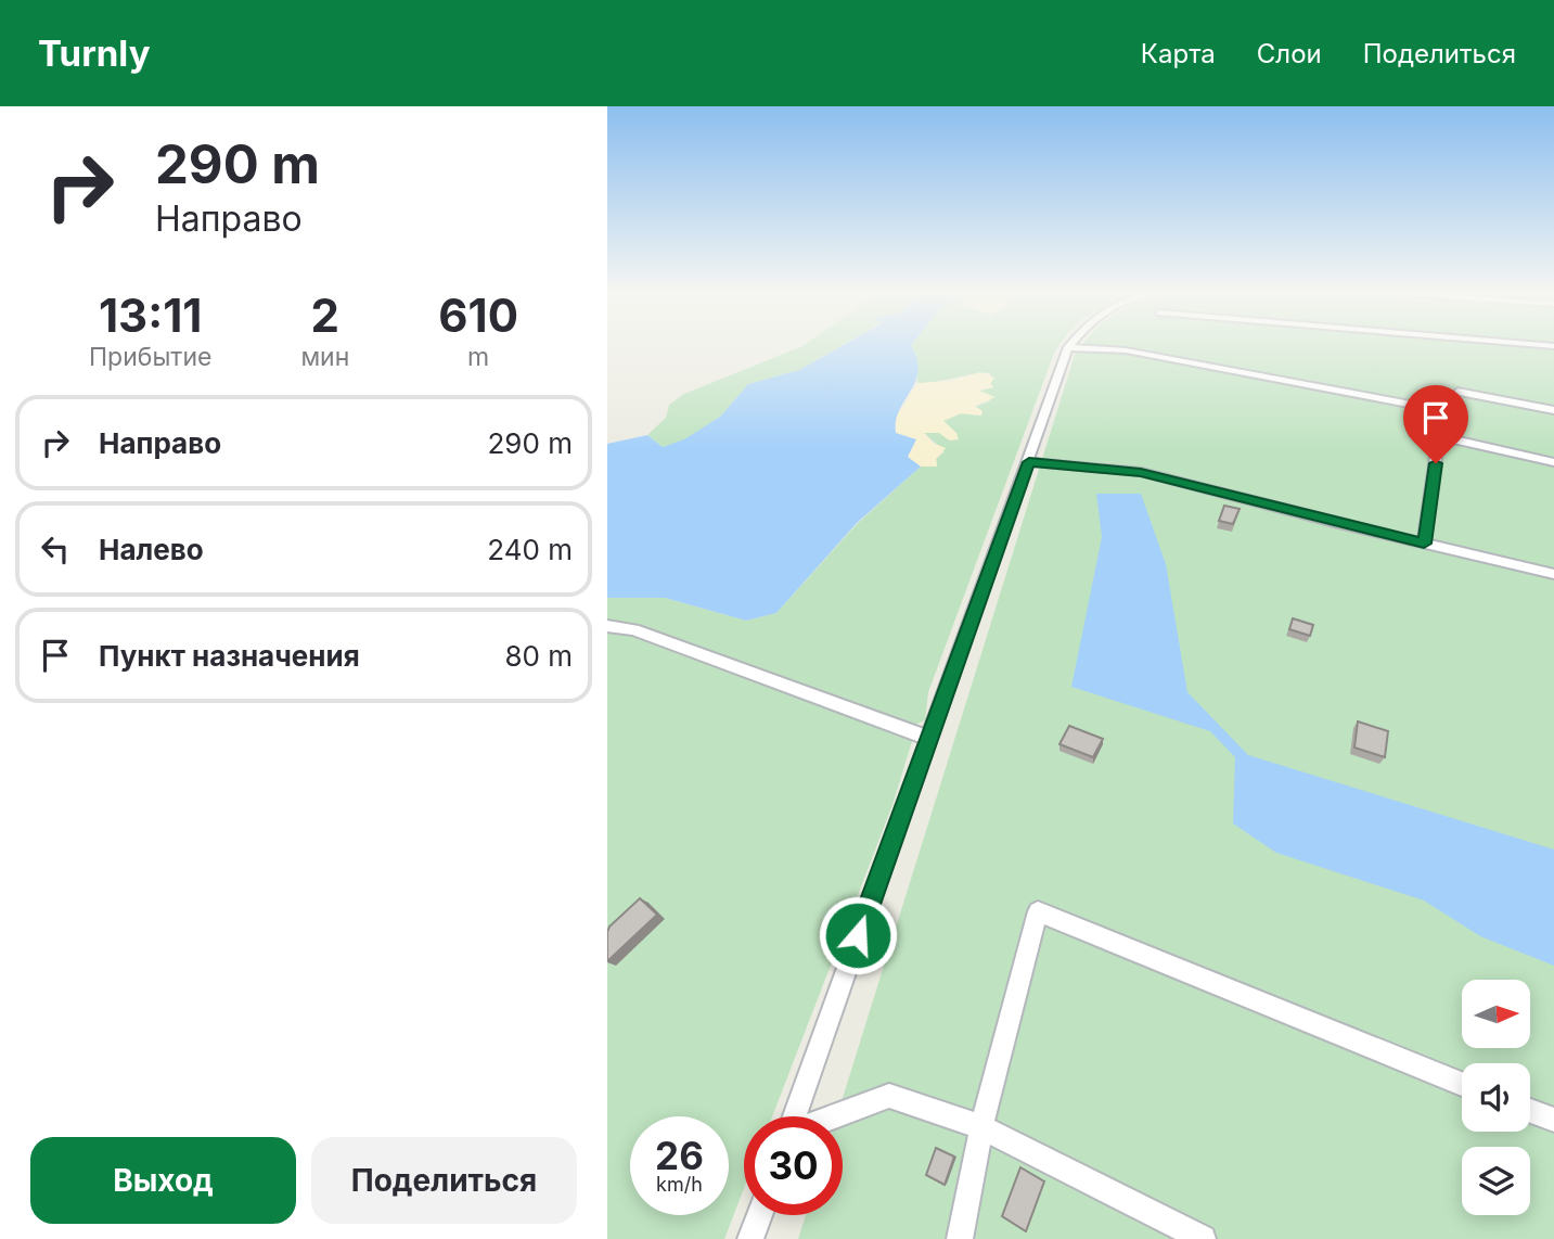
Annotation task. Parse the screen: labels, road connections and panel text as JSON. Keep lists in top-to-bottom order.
{
  "north": "right",
  "page": {
    "header": "Turnly",
    "nav": ["Карта", "Слои", "Поделиться"],
    "turn": ["290 m", "Направо"],
    "eta": [
      "13:11",
      "Прибытие",
      "2",
      "мин",
      "610",
      "m"
    ],
    "list": [
      {
        "name": "Направо",
        "value": "290 m"
      },
      {
        "name": "Налево",
        "value": "240 m"
      },
      {
        "name": "Пункт назначения",
        "value": "80 m"
      }
    ],
    "speed": "26 km/h",
    "limit": "30",
    "buttons": ["Выход", "Поделиться"]
  }
}
